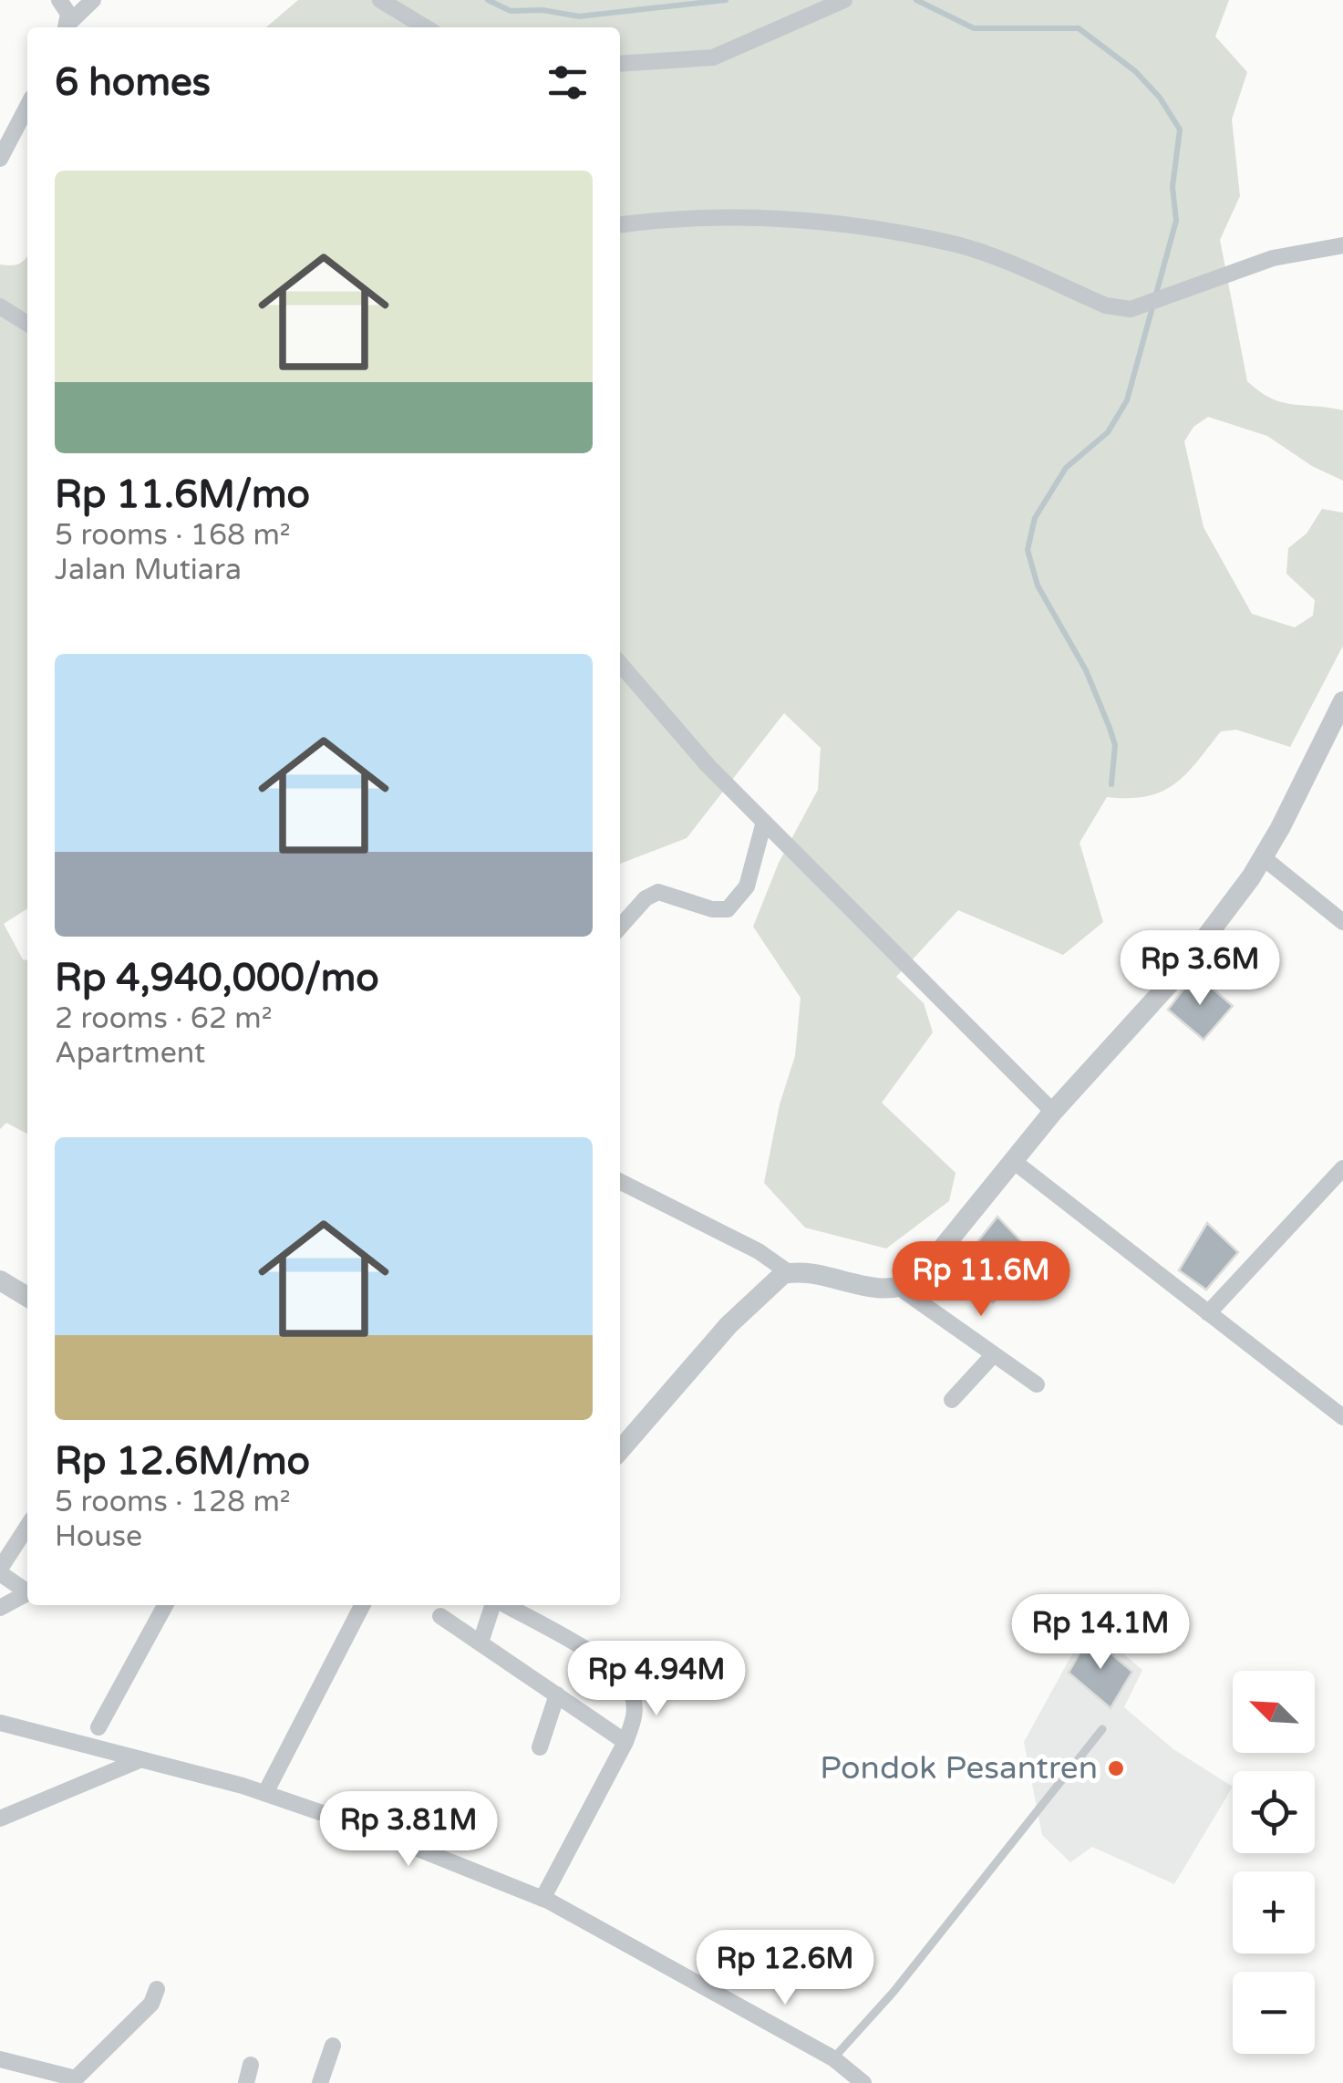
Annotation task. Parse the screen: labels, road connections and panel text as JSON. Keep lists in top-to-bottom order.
{
  "places": ["Pondok Pesantren"],
  "north": "top left",
  "page": {
    "heading": "6 homes",
    "list": [
      {
        "name": "Rp 11.6M/mo",
        "note": "5 rooms · 168 m² · Jalan Mutiara"
      },
      {
        "name": "Rp 4,940,000/mo",
        "note": "2 rooms · 62 m² · Apartment"
      },
      {
        "name": "Rp 12.6M/mo",
        "note": "5 rooms · 128 m² · House"
      }
    ],
    "price": [
      "Rp 3.6M",
      "Rp 11.6M",
      "Rp 14.1M",
      "Rp 4.94M",
      "Rp 3.81M",
      "Rp 12.6M"
    ],
    "map_buttons": ["+", "−"]
  }
}
